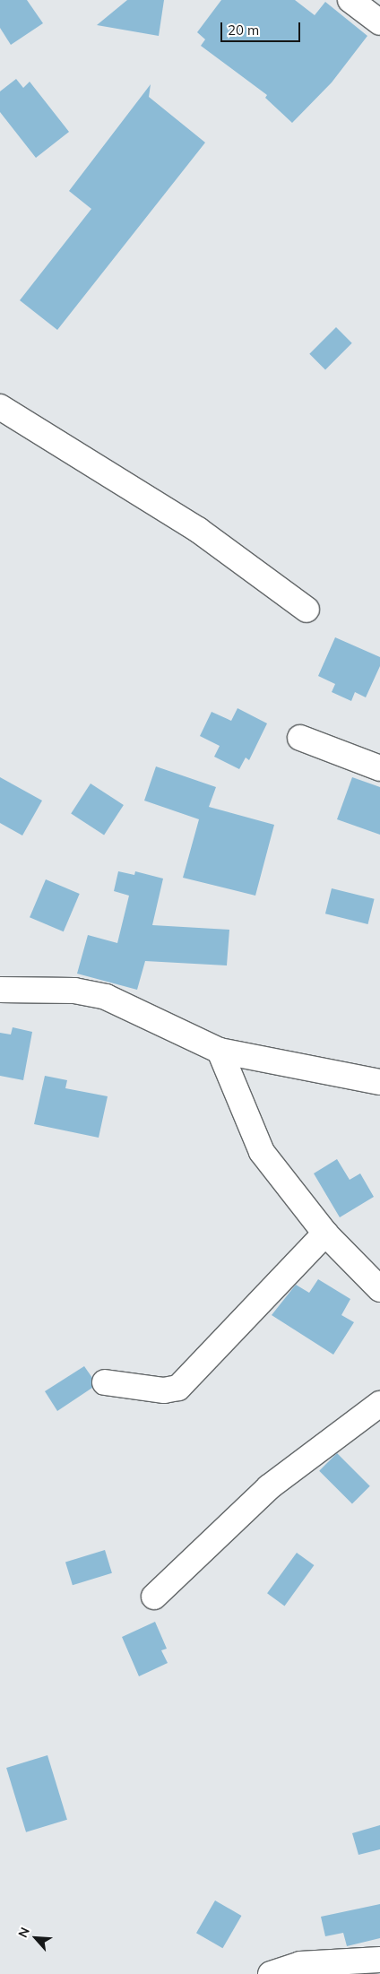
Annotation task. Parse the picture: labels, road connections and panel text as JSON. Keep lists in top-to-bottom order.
{
  "scale_bar": "20 m",
  "north": "top left"
}
